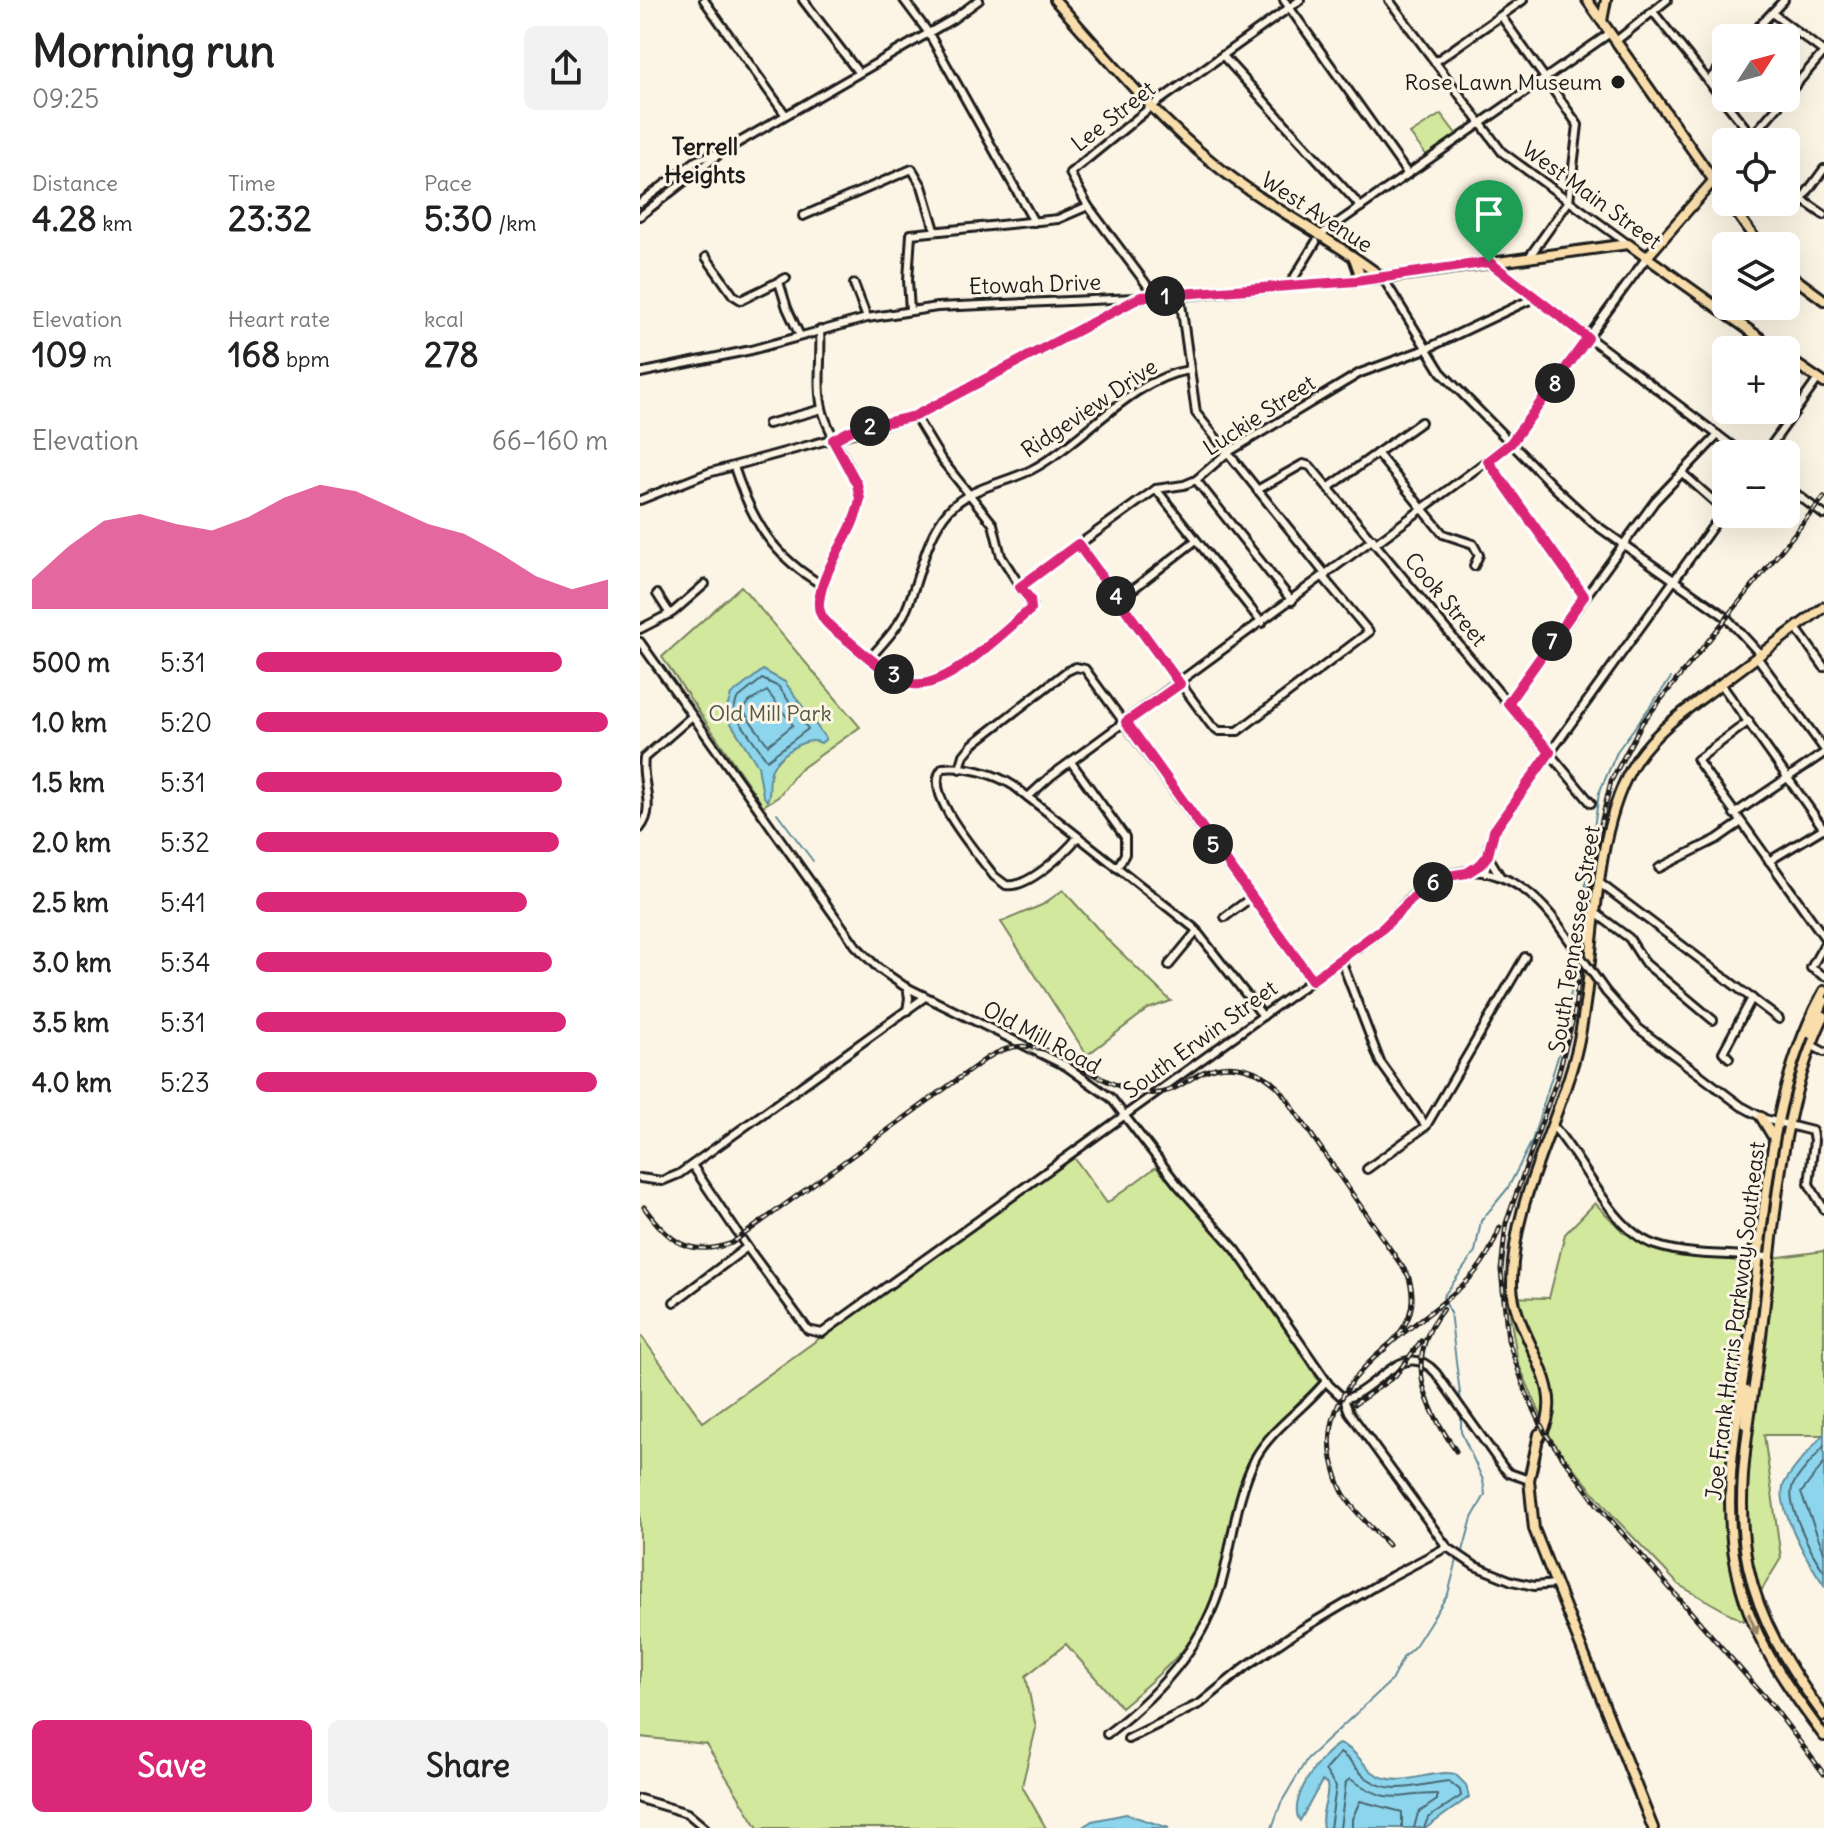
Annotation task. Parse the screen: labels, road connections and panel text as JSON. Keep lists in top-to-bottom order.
{
  "streets": {
    "main road": [
      "West Main Street",
      "West Avenue",
      "Etowah Drive",
      "South Tennessee Street",
      "Joe Frank Harris Parkway Southeast"
    ],
    "street": [
      "Lee Street",
      "Ridgeview Drive",
      "Luckie Street",
      "Cook Street",
      "Old Mill Road",
      "South Erwin Street"
    ]
  },
  "crossings": [
    ["Lee Street", "West Avenue"],
    ["Lee Street", "Etowah Drive"],
    ["West Main Street", "Etowah Drive"],
    ["West Avenue", "Etowah Drive"],
    ["West Avenue", "Luckie Street"],
    ["West Avenue", "South Tennessee Street"],
    ["Old Mill Road", "South Erwin Street"]
  ],
  "districts": ["Terrell Heights"],
  "parks": ["Old Mill Park"],
  "places": ["Rose Lawn Museum"],
  "north": "top right",
  "page": {
    "heading": ["Morning run", "09:25"],
    "map_buttons": ["+", "−"],
    "stats": [
      ["Distance", "4.28 km"],
      ["Time", "23:32"],
      ["Pace", "5:30 /km"],
      ["Elevation", "109 m"],
      ["Heart rate", "168 bpm"],
      ["kcal", "278"]
    ],
    "pins": [
      "1",
      "8",
      "2",
      "4",
      "7",
      "3",
      "5",
      "6"
    ],
    "chart": ["Elevation", "66–160 m"],
    "list": [
      {
        "name": "500 m",
        "note": "5:31"
      },
      {
        "name": "1.0 km",
        "note": "5:20"
      },
      {
        "name": "1.5 km",
        "note": "5:31"
      },
      {
        "name": "2.0 km",
        "note": "5:32"
      },
      {
        "name": "2.5 km",
        "note": "5:41"
      },
      {
        "name": "3.0 km",
        "note": "5:34"
      },
      {
        "name": "3.5 km",
        "note": "5:31"
      },
      {
        "name": "4.0 km",
        "note": "5:23"
      }
    ],
    "buttons": ["Save", "Share"]
  }
}
